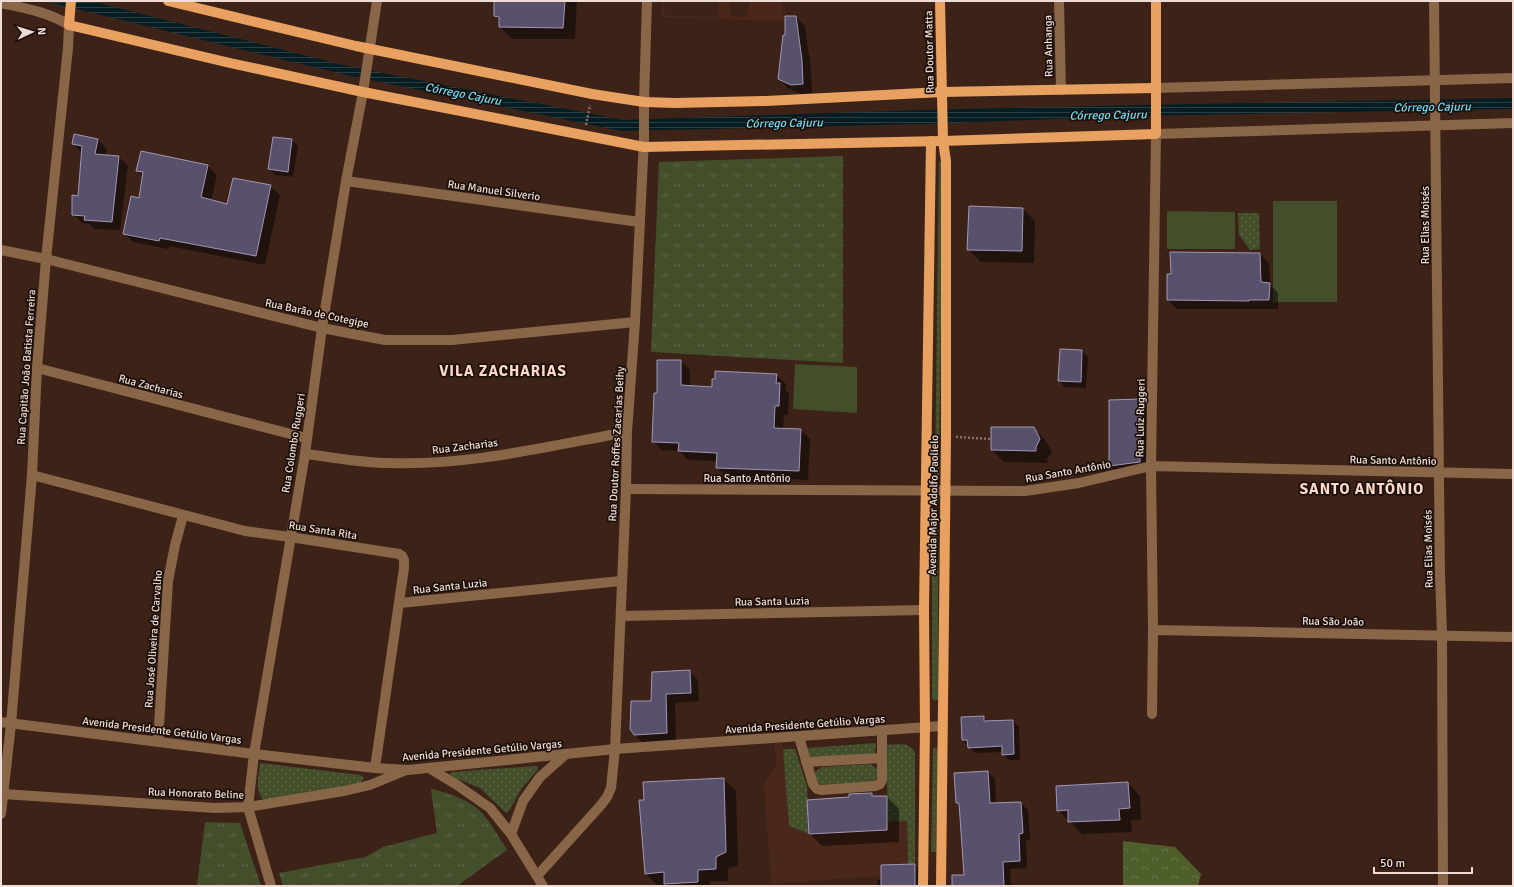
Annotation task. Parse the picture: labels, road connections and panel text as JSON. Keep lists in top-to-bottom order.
{
  "streets": {
    "main road": [
      "Rua Doutor Matta",
      "Rua Capitão João Batista Ferreira",
      "Rua Luiz Ruggeri",
      "Avenida Major Adolfo Paolielo"
    ],
    "street": [
      "Rua Anhanga",
      "Rua Manuel Silverio",
      "Rua Elias Moisés",
      "Rua Barão de Cotegipe",
      "Rua Zacharias",
      "Rua Colombo Ruggeri",
      "Rua Doutor Roffes Zacarias Beihy",
      "Rua Santo Antônio",
      "Rua Santa Rita",
      "Rua Santa Luzia",
      "Rua São João",
      "Rua José Oliveira de Carvalho",
      "Avenida Presidente Getúlio Vargas",
      "Rua Honorato Beline"
    ]
  },
  "crossings": [
    ["Rua Doutor Matta", "Avenida Major Adolfo Paolielo"],
    ["Rua Manuel Silverio", "Rua Colombo Ruggeri"],
    ["Rua Manuel Silverio", "Rua Doutor Roffes Zacarias Beihy"],
    ["Rua Elias Moisés", "Rua Santo Antônio"],
    ["Rua Elias Moisés", "Rua São João"],
    ["Rua Barão de Cotegipe", "Rua Capitão João Batista Ferreira"],
    ["Rua Barão de Cotegipe", "Rua Colombo Ruggeri"],
    ["Rua Barão de Cotegipe", "Rua Doutor Roffes Zacarias Beihy"],
    ["Rua Capitão João Batista Ferreira", "Rua Zacharias"],
    ["Rua Capitão João Batista Ferreira", "Rua Santa Rita"],
    ["Rua Capitão João Batista Ferreira", "Avenida Presidente Getúlio Vargas"],
    ["Rua Capitão João Batista Ferreira", "Rua Honorato Beline"],
    ["Rua Zacharias", "Rua Colombo Ruggeri"],
    ["Rua Zacharias", "Rua Doutor Roffes Zacarias Beihy"],
    ["Rua Luiz Ruggeri", "Rua Santo Antônio"],
    ["Rua Luiz Ruggeri", "Rua São João"],
    ["Rua Colombo Ruggeri", "Rua Santa Rita"],
    ["Rua Colombo Ruggeri", "Avenida Presidente Getúlio Vargas"],
    ["Rua Colombo Ruggeri", "Rua Honorato Beline"],
    ["Rua Doutor Roffes Zacarias Beihy", "Rua Santo Antônio"],
    ["Rua Doutor Roffes Zacarias Beihy", "Rua Santa Luzia"],
    ["Rua Doutor Roffes Zacarias Beihy", "Avenida Presidente Getúlio Vargas"],
    ["Rua Santo Antônio", "Avenida Major Adolfo Paolielo"],
    ["Avenida Major Adolfo Paolielo", "Rua Santa Luzia"],
    ["Avenida Major Adolfo Paolielo", "Avenida Presidente Getúlio Vargas"],
    ["Rua Santa Rita", "Rua Santa Luzia"],
    ["Rua Santa Rita", "Rua José Oliveira de Carvalho"],
    ["Rua Santa Rita", "Avenida Presidente Getúlio Vargas"],
    ["Rua José Oliveira de Carvalho", "Avenida Presidente Getúlio Vargas"],
    ["Avenida Presidente Getúlio Vargas", "Rua Honorato Beline"]
  ],
  "districts": ["VILA ZACHARIAS", "SANTO ANTÔNIO"],
  "water": ["Córrego Cajuru"],
  "scale_bar": "50 m",
  "north": "right"
}
